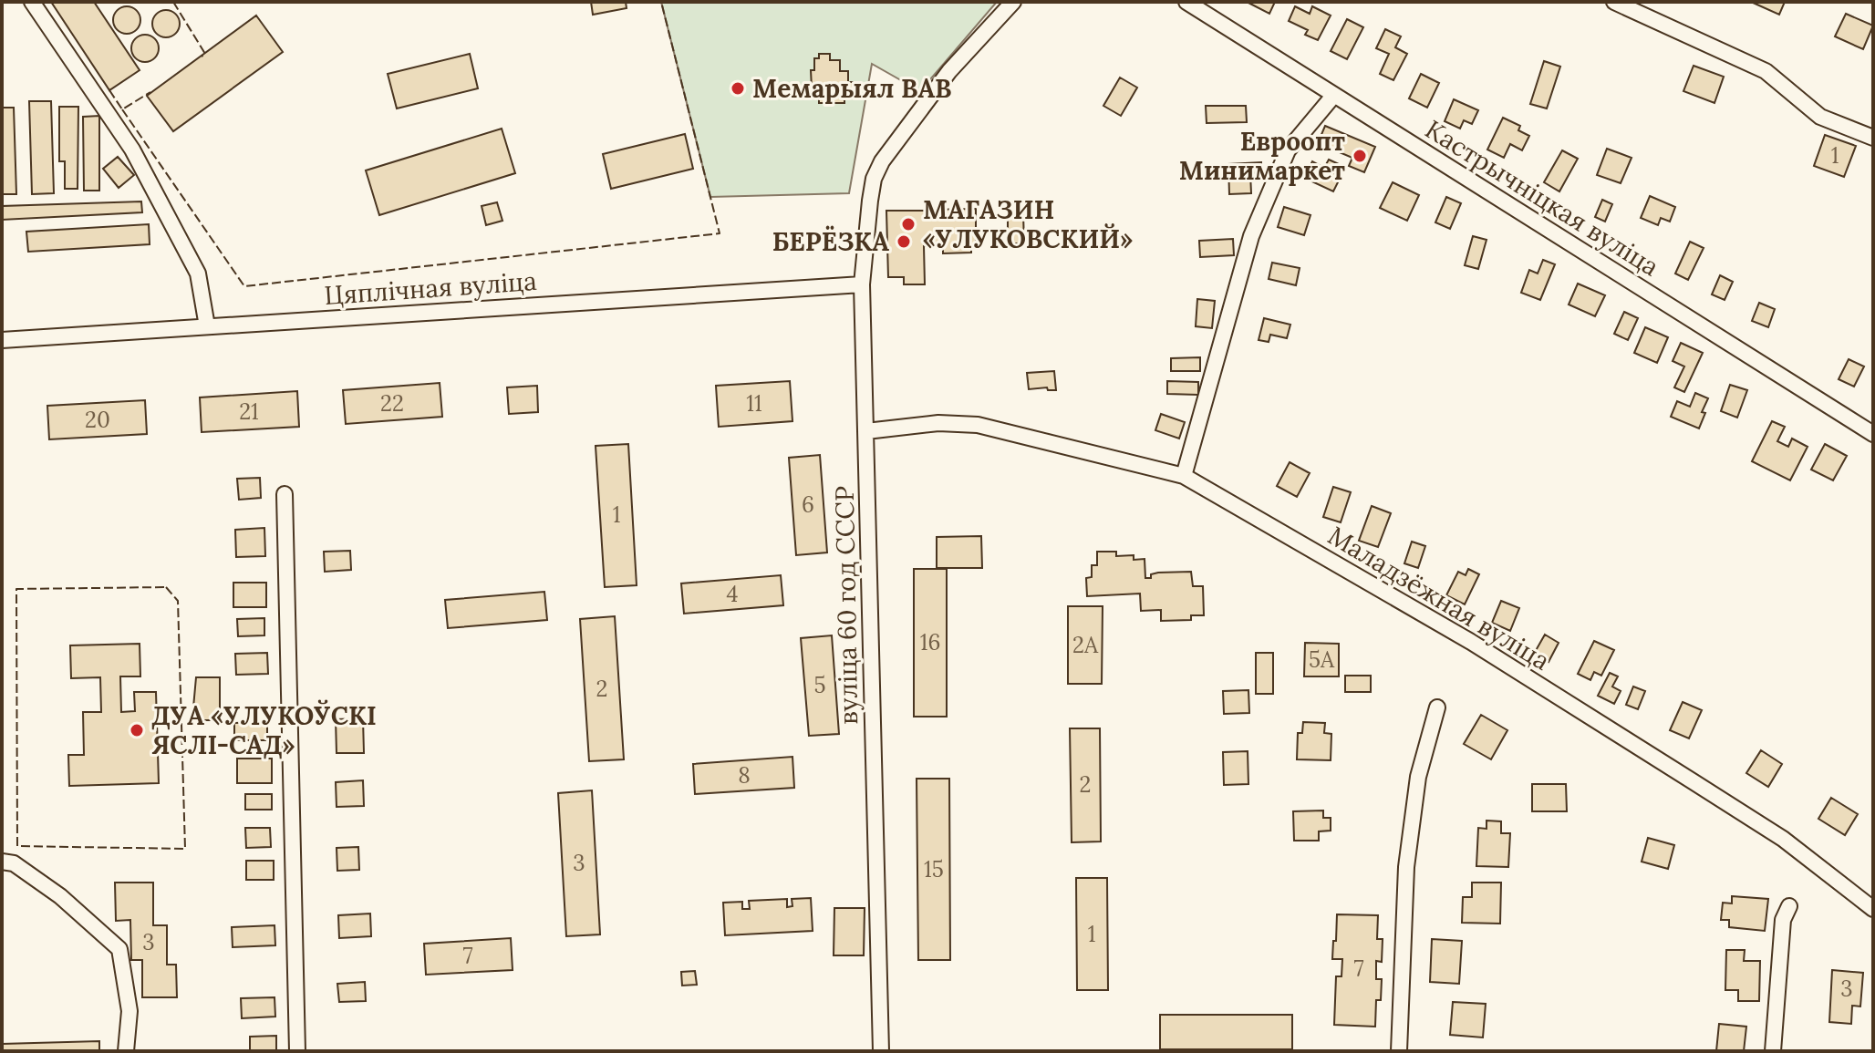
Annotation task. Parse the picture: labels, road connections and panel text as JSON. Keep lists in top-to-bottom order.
{
  "streets": {
    "street": [
      "Кастрычніцкая вуліца",
      "Цяплічная вуліца",
      "Маладзёжная вуліца",
      "вуліца 60 год СССР"
    ]
  },
  "crossings": [
    ["Цяплічная вуліца", "вуліца 60 год СССР"],
    ["Маладзёжная вуліца", "вуліца 60 год СССР"]
  ],
  "places": [
    "Мемарыял ВАВ",
    "Евроопт Минимаркет",
    "МАГАЗИН «УЛУКОВСКИЙ»",
    "БЕРЁЗКА",
    "ДУА «УЛУКОЎСКІ ЯСЛІ-САД»"
  ],
  "house_numbers": [
    "1",
    "22",
    "11",
    "21",
    "20",
    "6",
    "1",
    "4",
    "16",
    "2А",
    "5А",
    "5",
    "2",
    "8",
    "2",
    "3",
    "15",
    "1",
    "3",
    "7",
    "7",
    "3"
  ]
}
